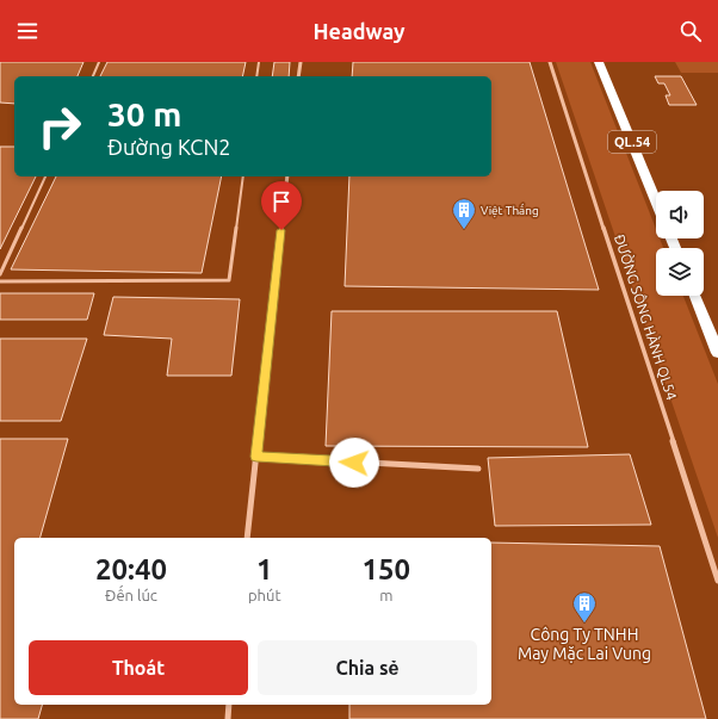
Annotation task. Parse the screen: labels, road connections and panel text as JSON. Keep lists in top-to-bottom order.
{
  "streets": {
    "highway": ["QL.54"],
    "street": ["ĐƯỜNG SÔNG HÀNH QL54"]
  },
  "places": {
    "building": ["Việt Thắng", "Công Ty TNHH May Mặc Lai Vung"]
  },
  "page": {
    "header": "Headway",
    "turn": ["30 m", "Đường KCN2"],
    "eta": [
      "20:40",
      "Đến lúc",
      "1",
      "phút",
      "150",
      "m"
    ],
    "buttons": ["Thoát", "Chia sẻ"]
  }
}
